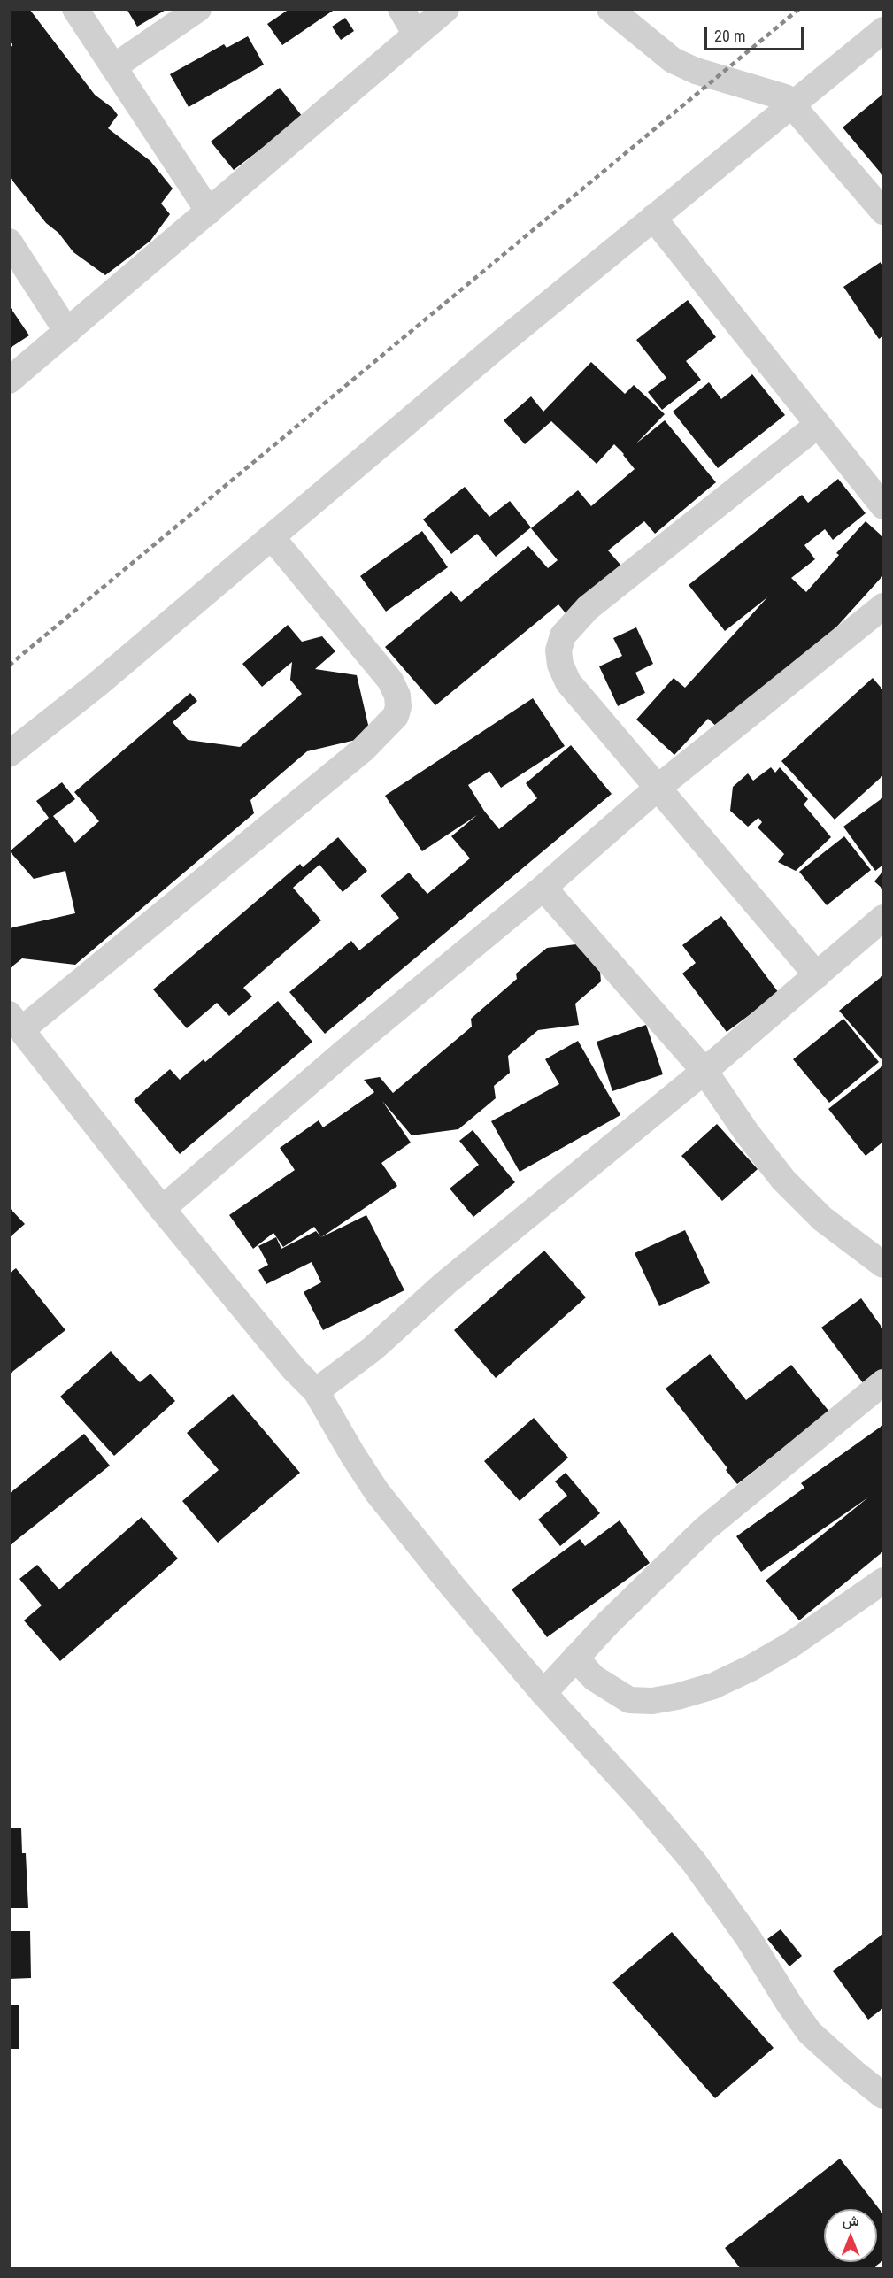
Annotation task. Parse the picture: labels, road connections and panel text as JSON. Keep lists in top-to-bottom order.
{
  "scale_bar": "20 m",
  "north": "top"
}
